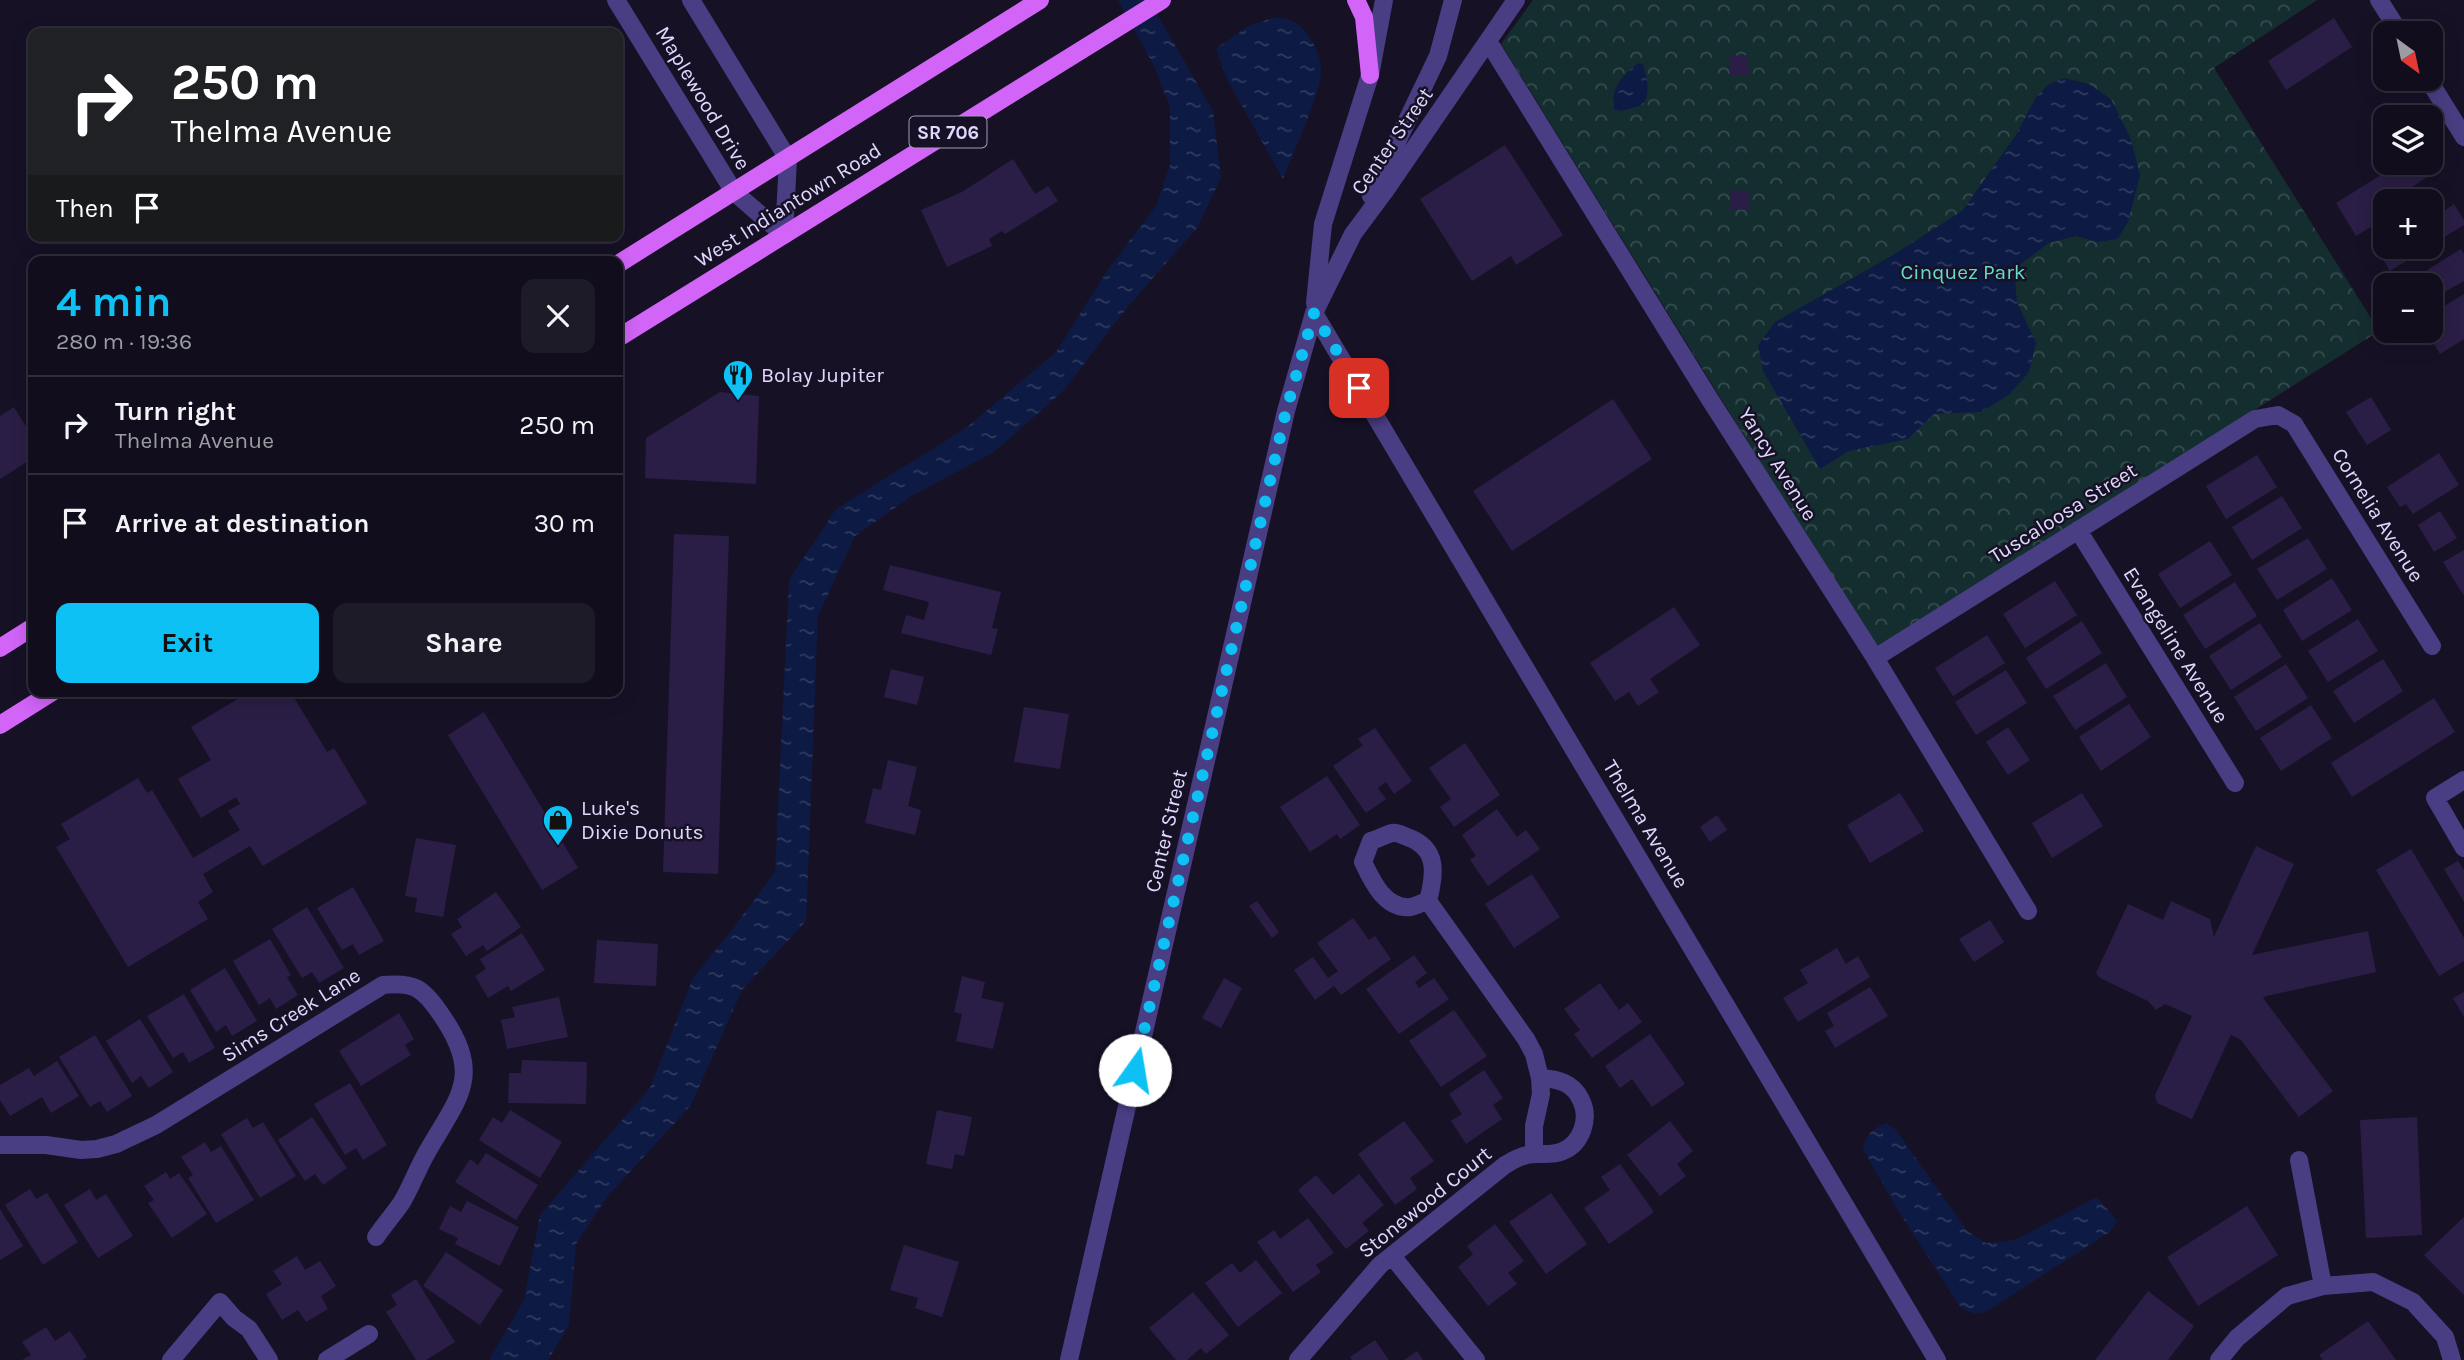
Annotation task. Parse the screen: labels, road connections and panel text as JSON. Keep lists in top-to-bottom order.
{
  "streets": {
    "main road": ["SR 706", "West Indiantown Road"],
    "street": [
      "Maplewood Drive",
      "Center Street",
      "Yancy Avenue",
      "Tuscaloosa Street",
      "Cornelia Avenue",
      "Evangeline Avenue",
      "Thelma Avenue",
      "Sims Creek Lane",
      "Stonewood Court"
    ]
  },
  "crossings": [
    ["Maplewood Drive", "West Indiantown Road"],
    ["Center Street", "Yancy Avenue"],
    ["Center Street", "Thelma Avenue"],
    ["Yancy Avenue", "Tuscaloosa Street"],
    ["Tuscaloosa Street", "Cornelia Avenue"],
    ["Tuscaloosa Street", "Evangeline Avenue"]
  ],
  "parks": ["Cinquez Park"],
  "places": {
    "restaurant": ["Bolay Jupiter"],
    "shop": ["Luke's Dixie Donuts"]
  },
  "north": "bottom right",
  "page": {
    "map_buttons": ["+", "−"],
    "turn": ["250 m", "Thelma Avenue"],
    "then": "Then",
    "heading": ["4 min", "280 m · 19:36"],
    "list": [
      {
        "name": "Turn right",
        "note": "Thelma Avenue",
        "value": "250 m"
      },
      {
        "name": "Arrive at destination",
        "value": "30 m"
      }
    ],
    "buttons": ["Exit", "Share"]
  }
}
